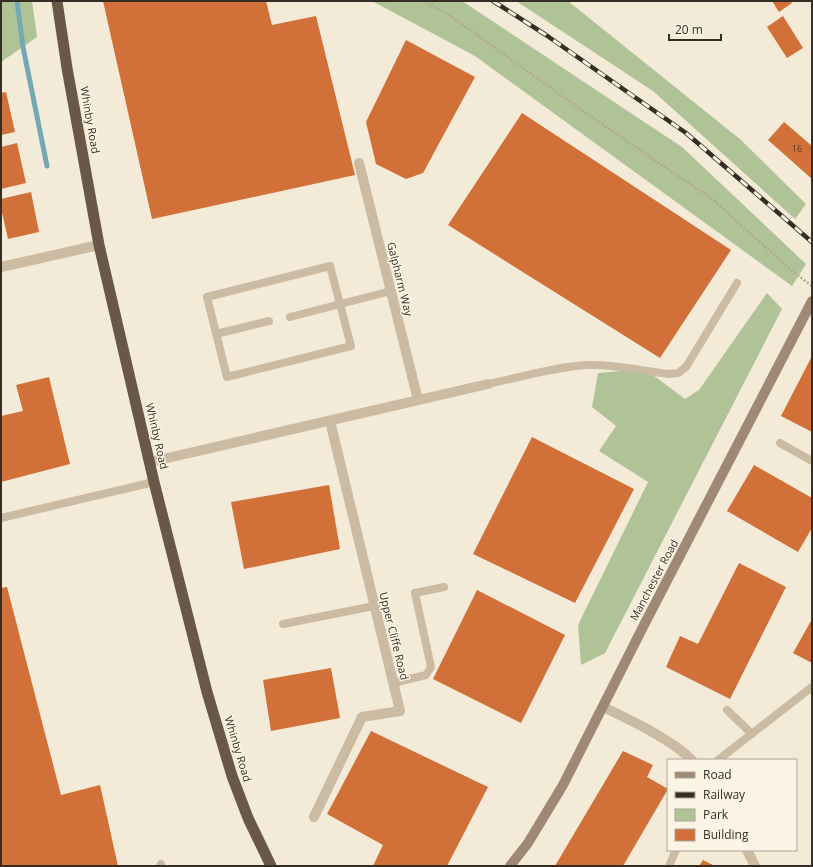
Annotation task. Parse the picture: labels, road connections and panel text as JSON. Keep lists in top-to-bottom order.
{
  "streets": {
    "highway": ["Whinby Road"],
    "main road": ["Manchester Road"],
    "street": ["Galpharm Way", "Upper Cliffe Road"]
  },
  "house_numbers": ["16"],
  "legend": [
    "Road",
    "Railway",
    "Park",
    "Building"
  ],
  "scale_bar": "20 m"
}
